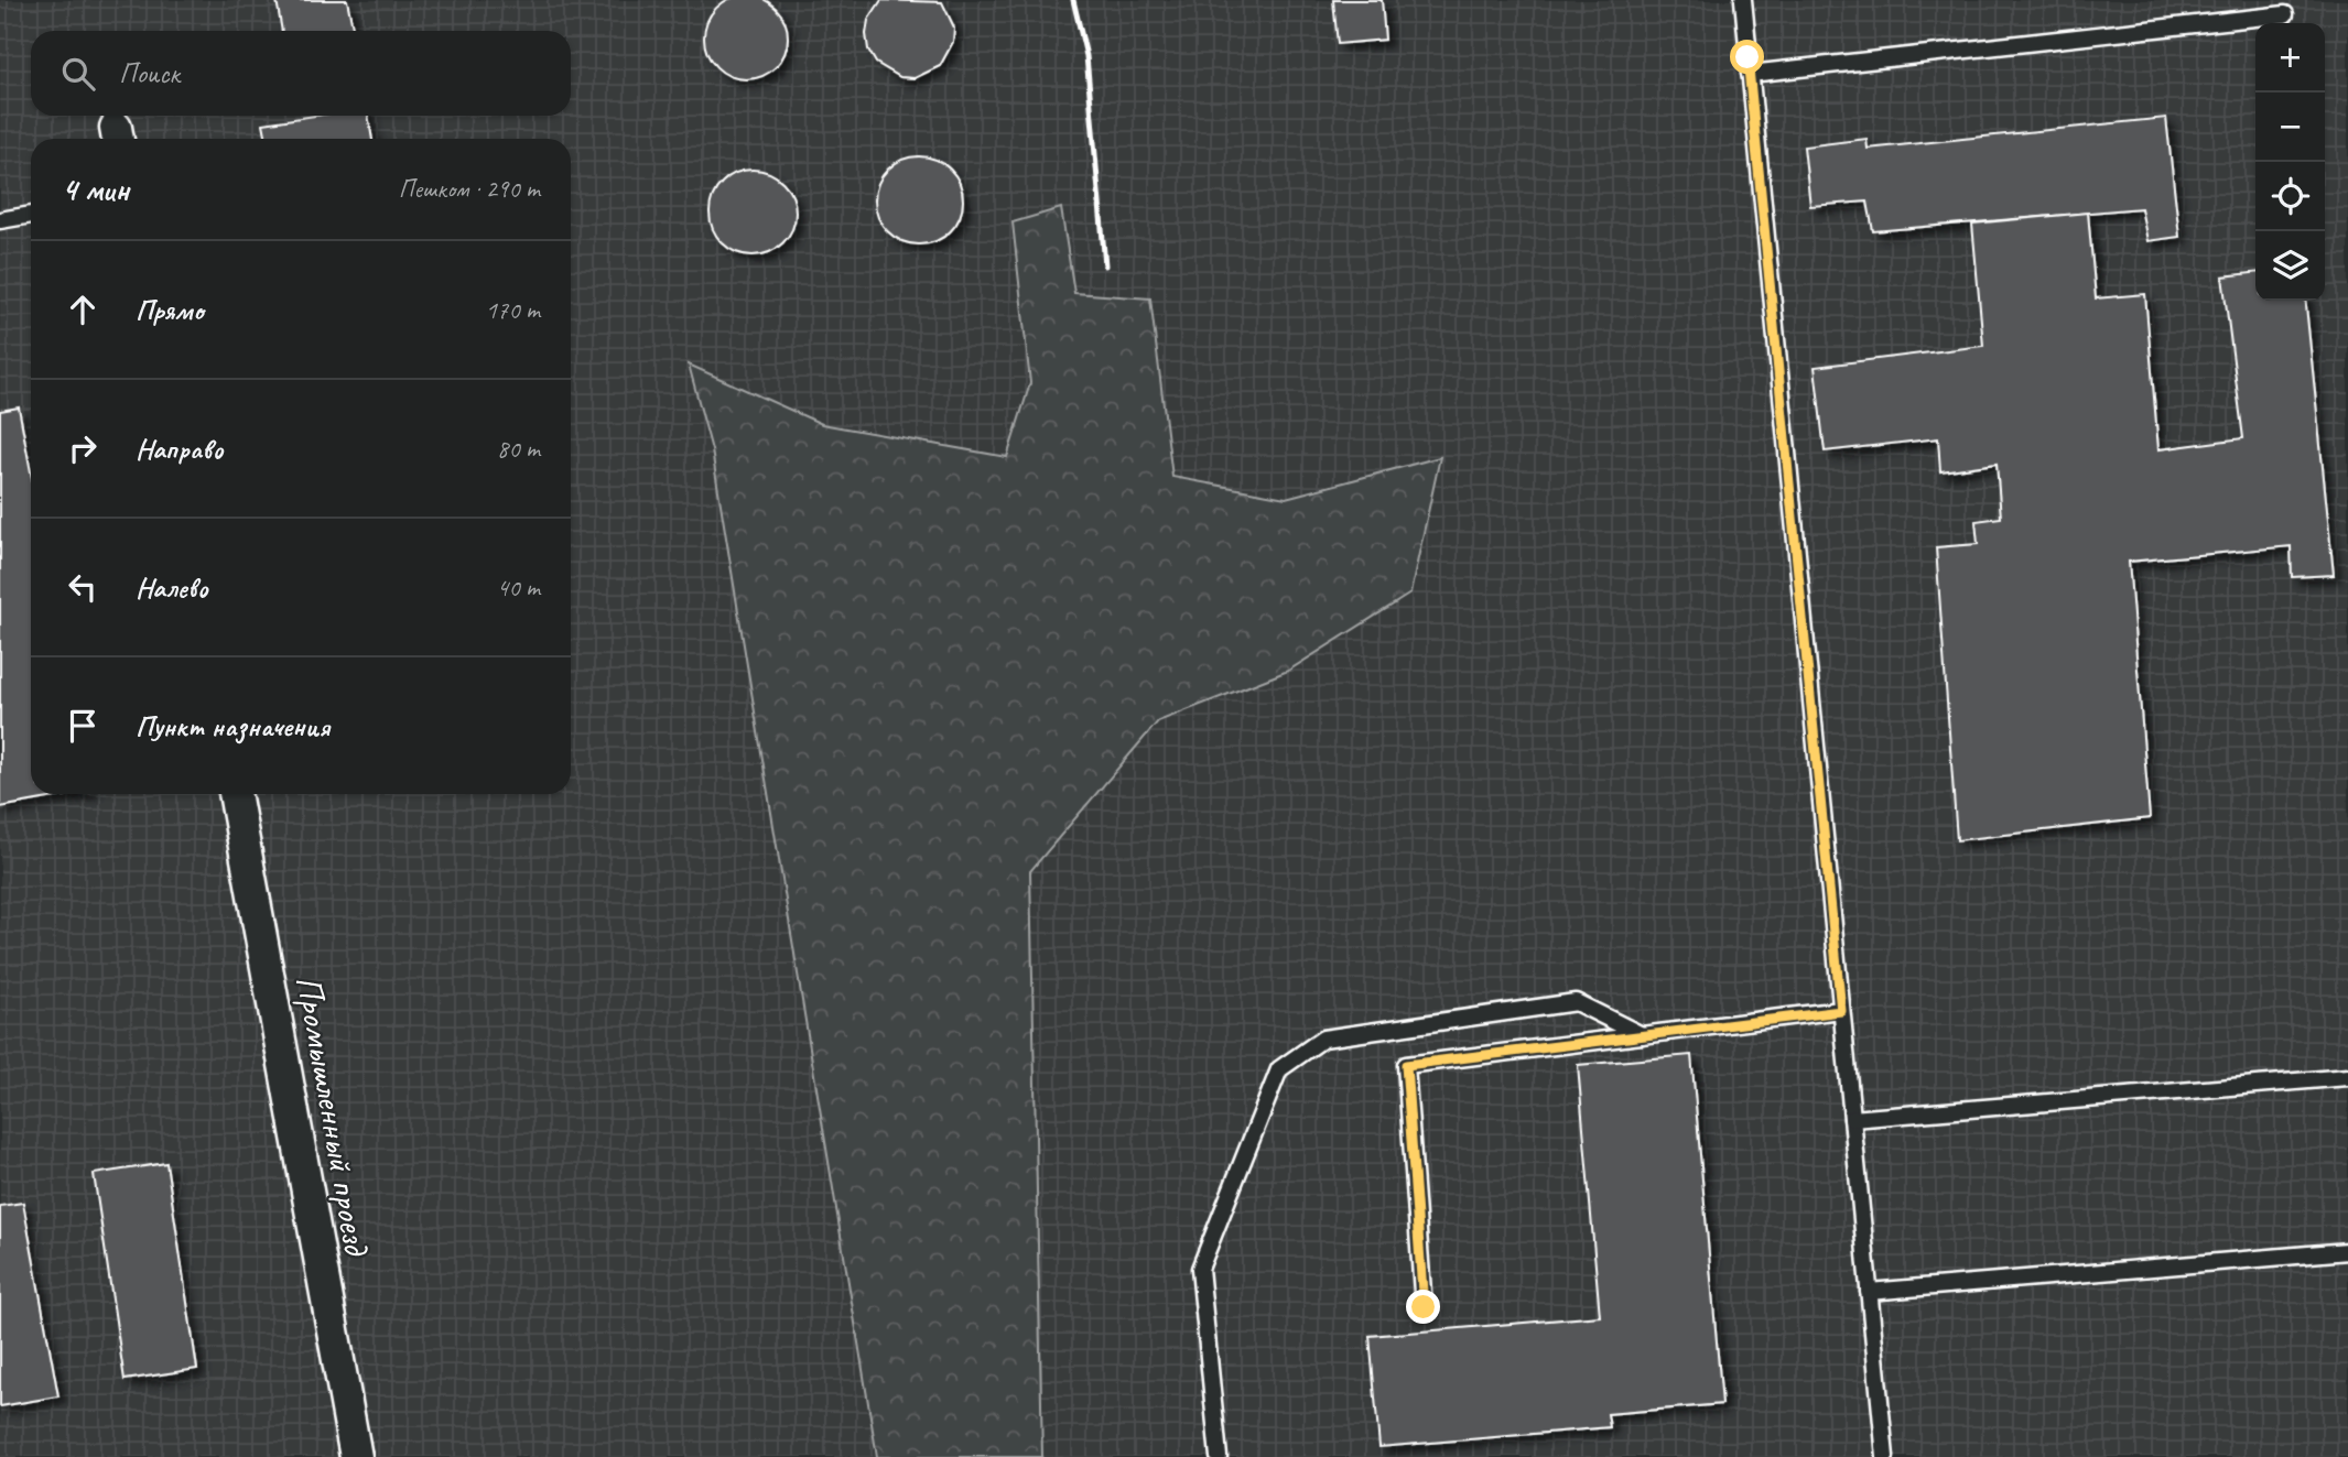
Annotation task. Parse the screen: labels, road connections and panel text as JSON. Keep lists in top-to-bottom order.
{
  "streets": {
    "street": ["Промышленный проезд"]
  },
  "page": {
    "map_buttons": ["+", "−"],
    "search": "Поиск",
    "heading": ["4 мин", "Пешком · 290 m"],
    "list": [
      ["Прямо", "170 m"],
      ["Направо", "80 m"],
      ["Налево", "40 m"],
      "Пункт назначения"
    ]
  }
}
